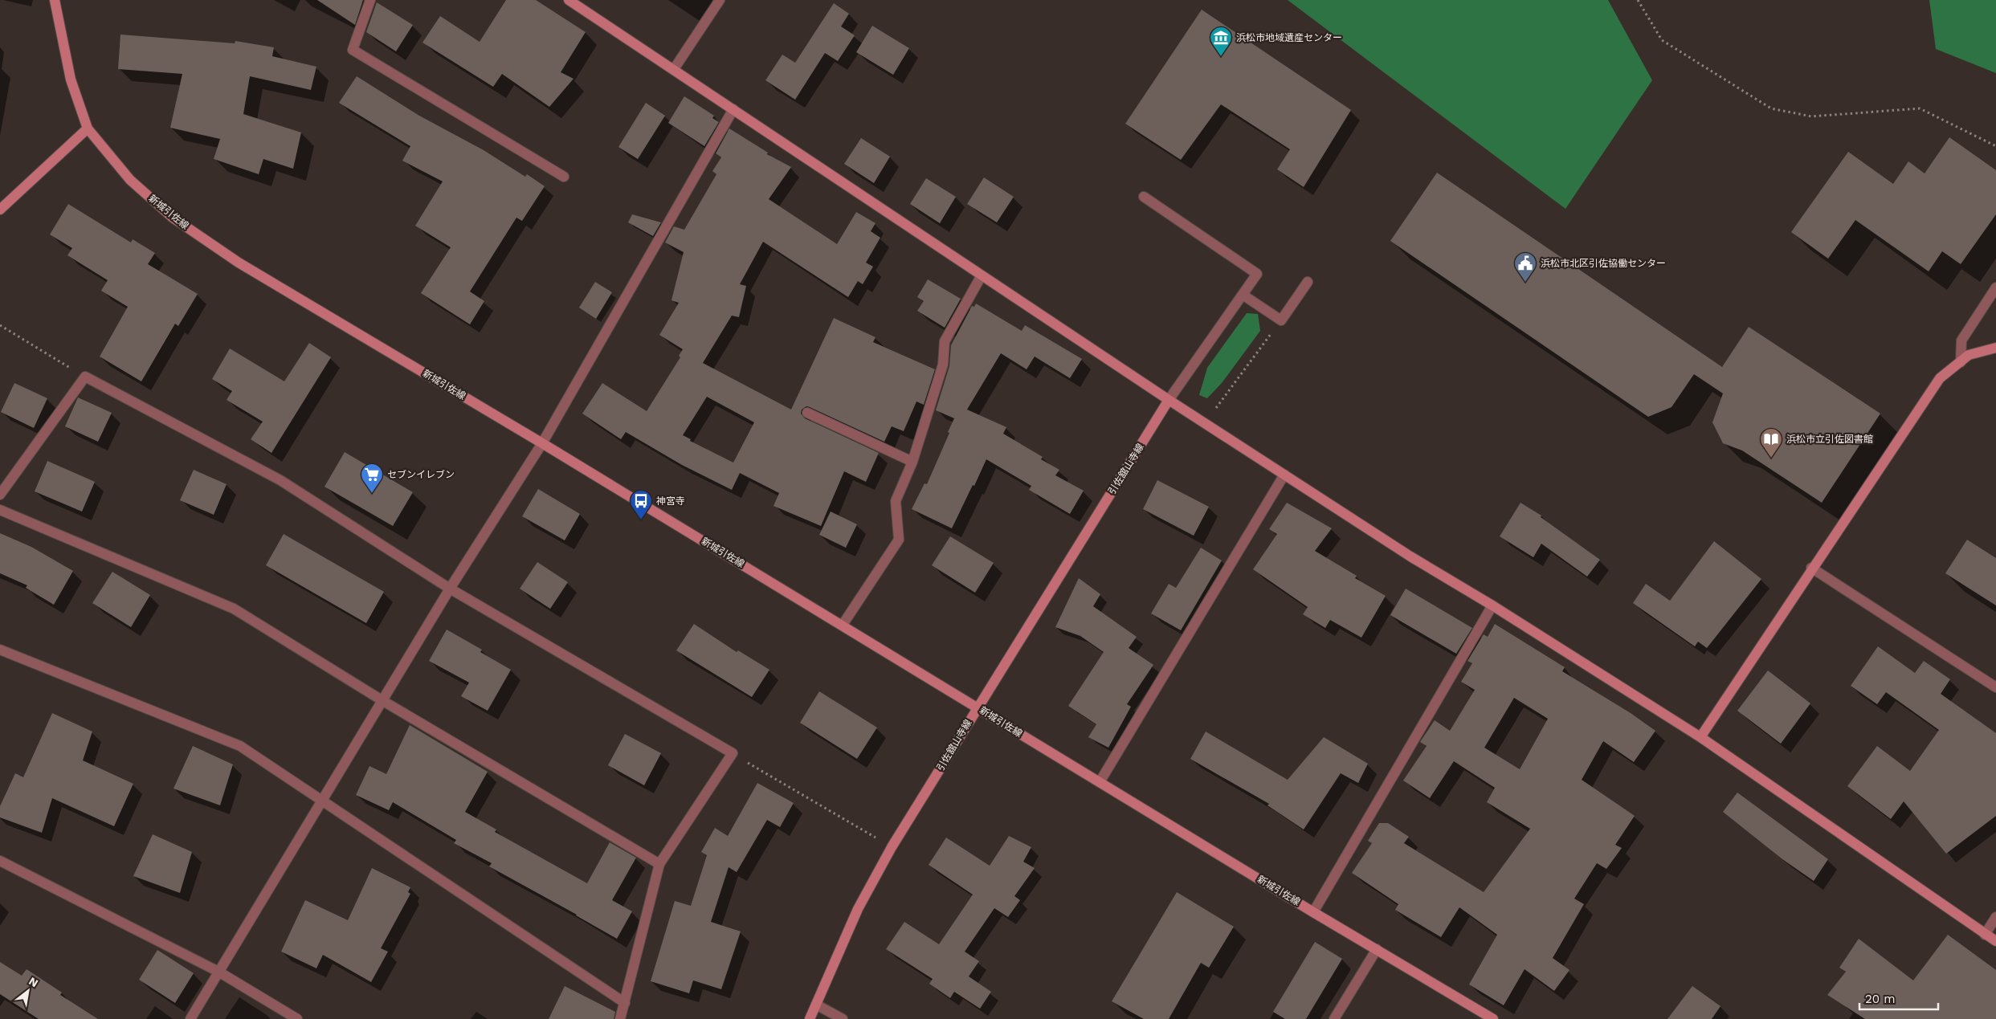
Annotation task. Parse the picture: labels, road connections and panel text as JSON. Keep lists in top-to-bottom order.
{
  "streets": {
    "main road": ["新城引佐線", "引佐舘山寺線"]
  },
  "crossings": [
    ["新城引佐線", "引佐舘山寺線"]
  ],
  "places": {
    "museum": ["浜松市地域遺産センター"],
    "public building": ["浜松市北区引佐協働センター"],
    "library": ["浜松市立引佐図書館"],
    "supermarket": ["セブンイレブン"],
    "bus stop": ["神宮寺"]
  },
  "scale_bar": "20 m",
  "north": "top right"
}
